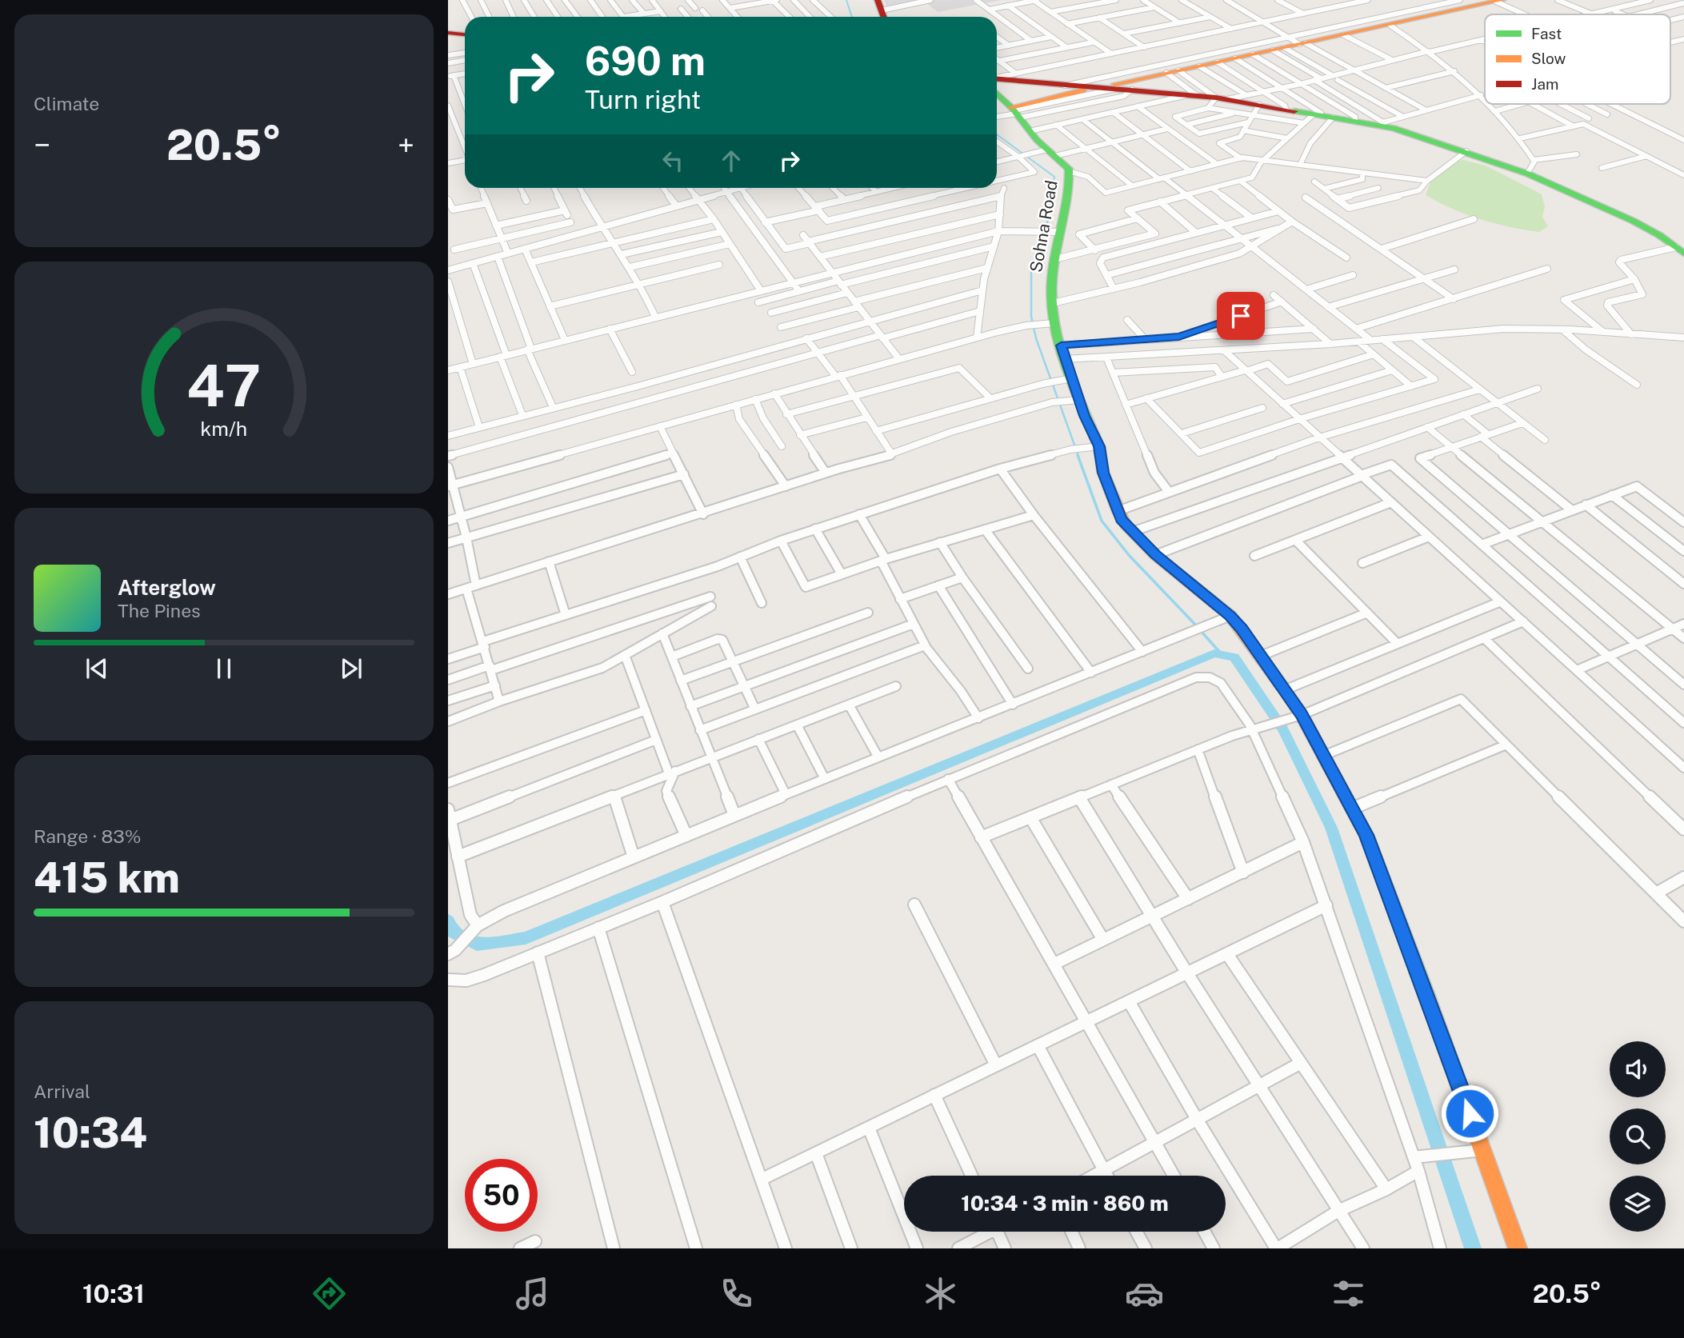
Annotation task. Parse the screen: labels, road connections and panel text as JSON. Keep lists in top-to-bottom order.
{
  "streets": {
    "street": ["Sohna Road"]
  },
  "legend": ["Fast", "Slow", "Jam"],
  "page": {
    "tile": [
      "Climate",
      ["Range · 83%", "415 km"],
      ["Arrival", "10:34"]
    ],
    "turn": ["690 m", "Turn right"],
    "heat": ["−", "20.5°", "+"],
    "song": ["Afterglow", "The Pines"],
    "limit": "50",
    "trip": "10:34 · 3 min · 860 m",
    "tabs": ["10:31", "20.5°"],
    "gauge": ["47", "km/h"]
  }
}
